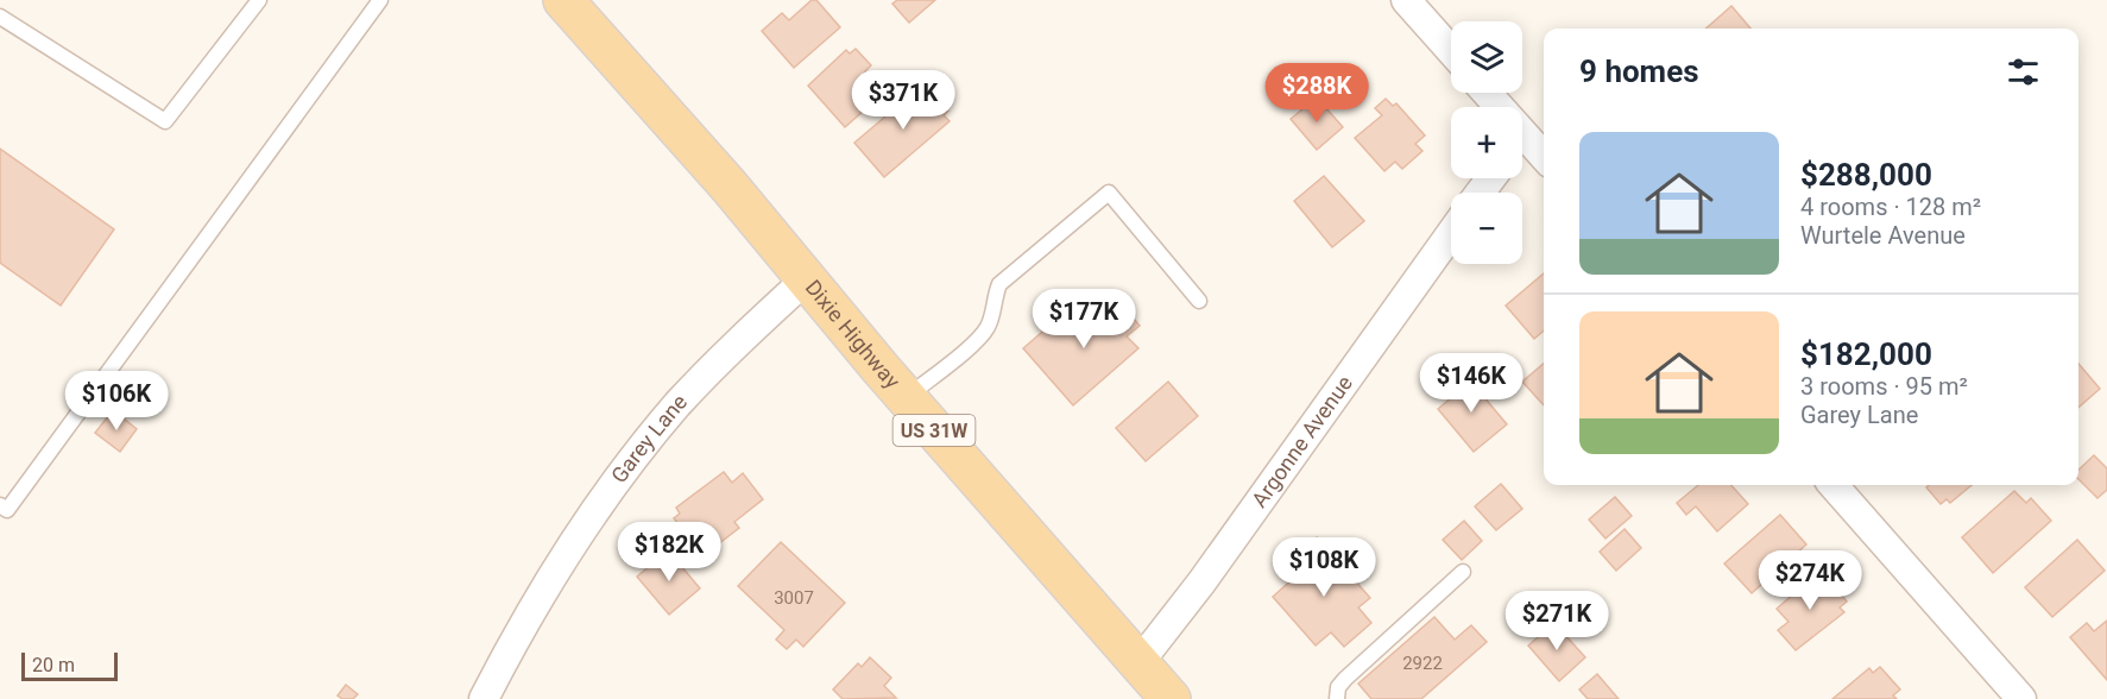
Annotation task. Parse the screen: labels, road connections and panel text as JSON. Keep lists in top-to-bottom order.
{
  "streets": {
    "main road": ["Dixie Highway", "US 31W"],
    "street": ["Garey Lane", "Argonne Avenue"]
  },
  "crossings": [
    ["Dixie Highway", "Garey Lane"],
    ["Dixie Highway", "Argonne Avenue"]
  ],
  "house_numbers": ["3007", "2922"],
  "scale_bar": "20 m",
  "page": {
    "map_buttons": ["+", "−"],
    "heading": "9 homes",
    "price": [
      "$288K",
      "$371K",
      "$177K",
      "$146K",
      "$106K",
      "$182K",
      "$108K",
      "$274K",
      "$271K"
    ],
    "list": [
      {
        "name": "$288,000",
        "note": "4 rooms · 128 m² · Wurtele Avenue"
      },
      {
        "name": "$182,000",
        "note": "3 rooms · 95 m² · Garey Lane"
      }
    ],
    "scale": "20 m"
  }
}
